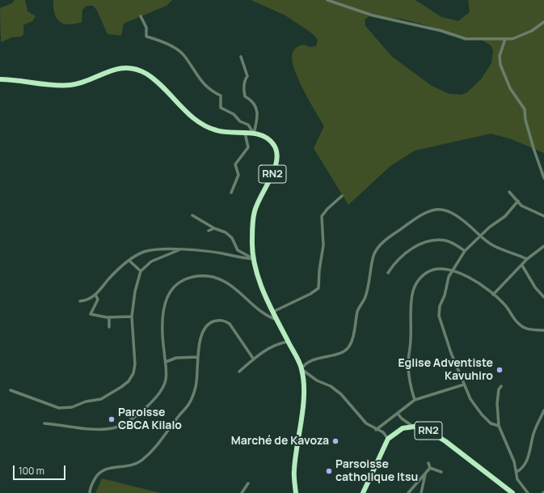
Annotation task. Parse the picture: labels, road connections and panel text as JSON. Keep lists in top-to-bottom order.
{
  "streets": {
    "highway": ["RN2"]
  },
  "places": [
    "Eglise Adventiste Kavuhiro",
    "Paroisse CBCA Kilalo",
    "Marché de Kavoza",
    "Parsoisse catholique Itsu"
  ],
  "scale_bar": "100 m"
}
